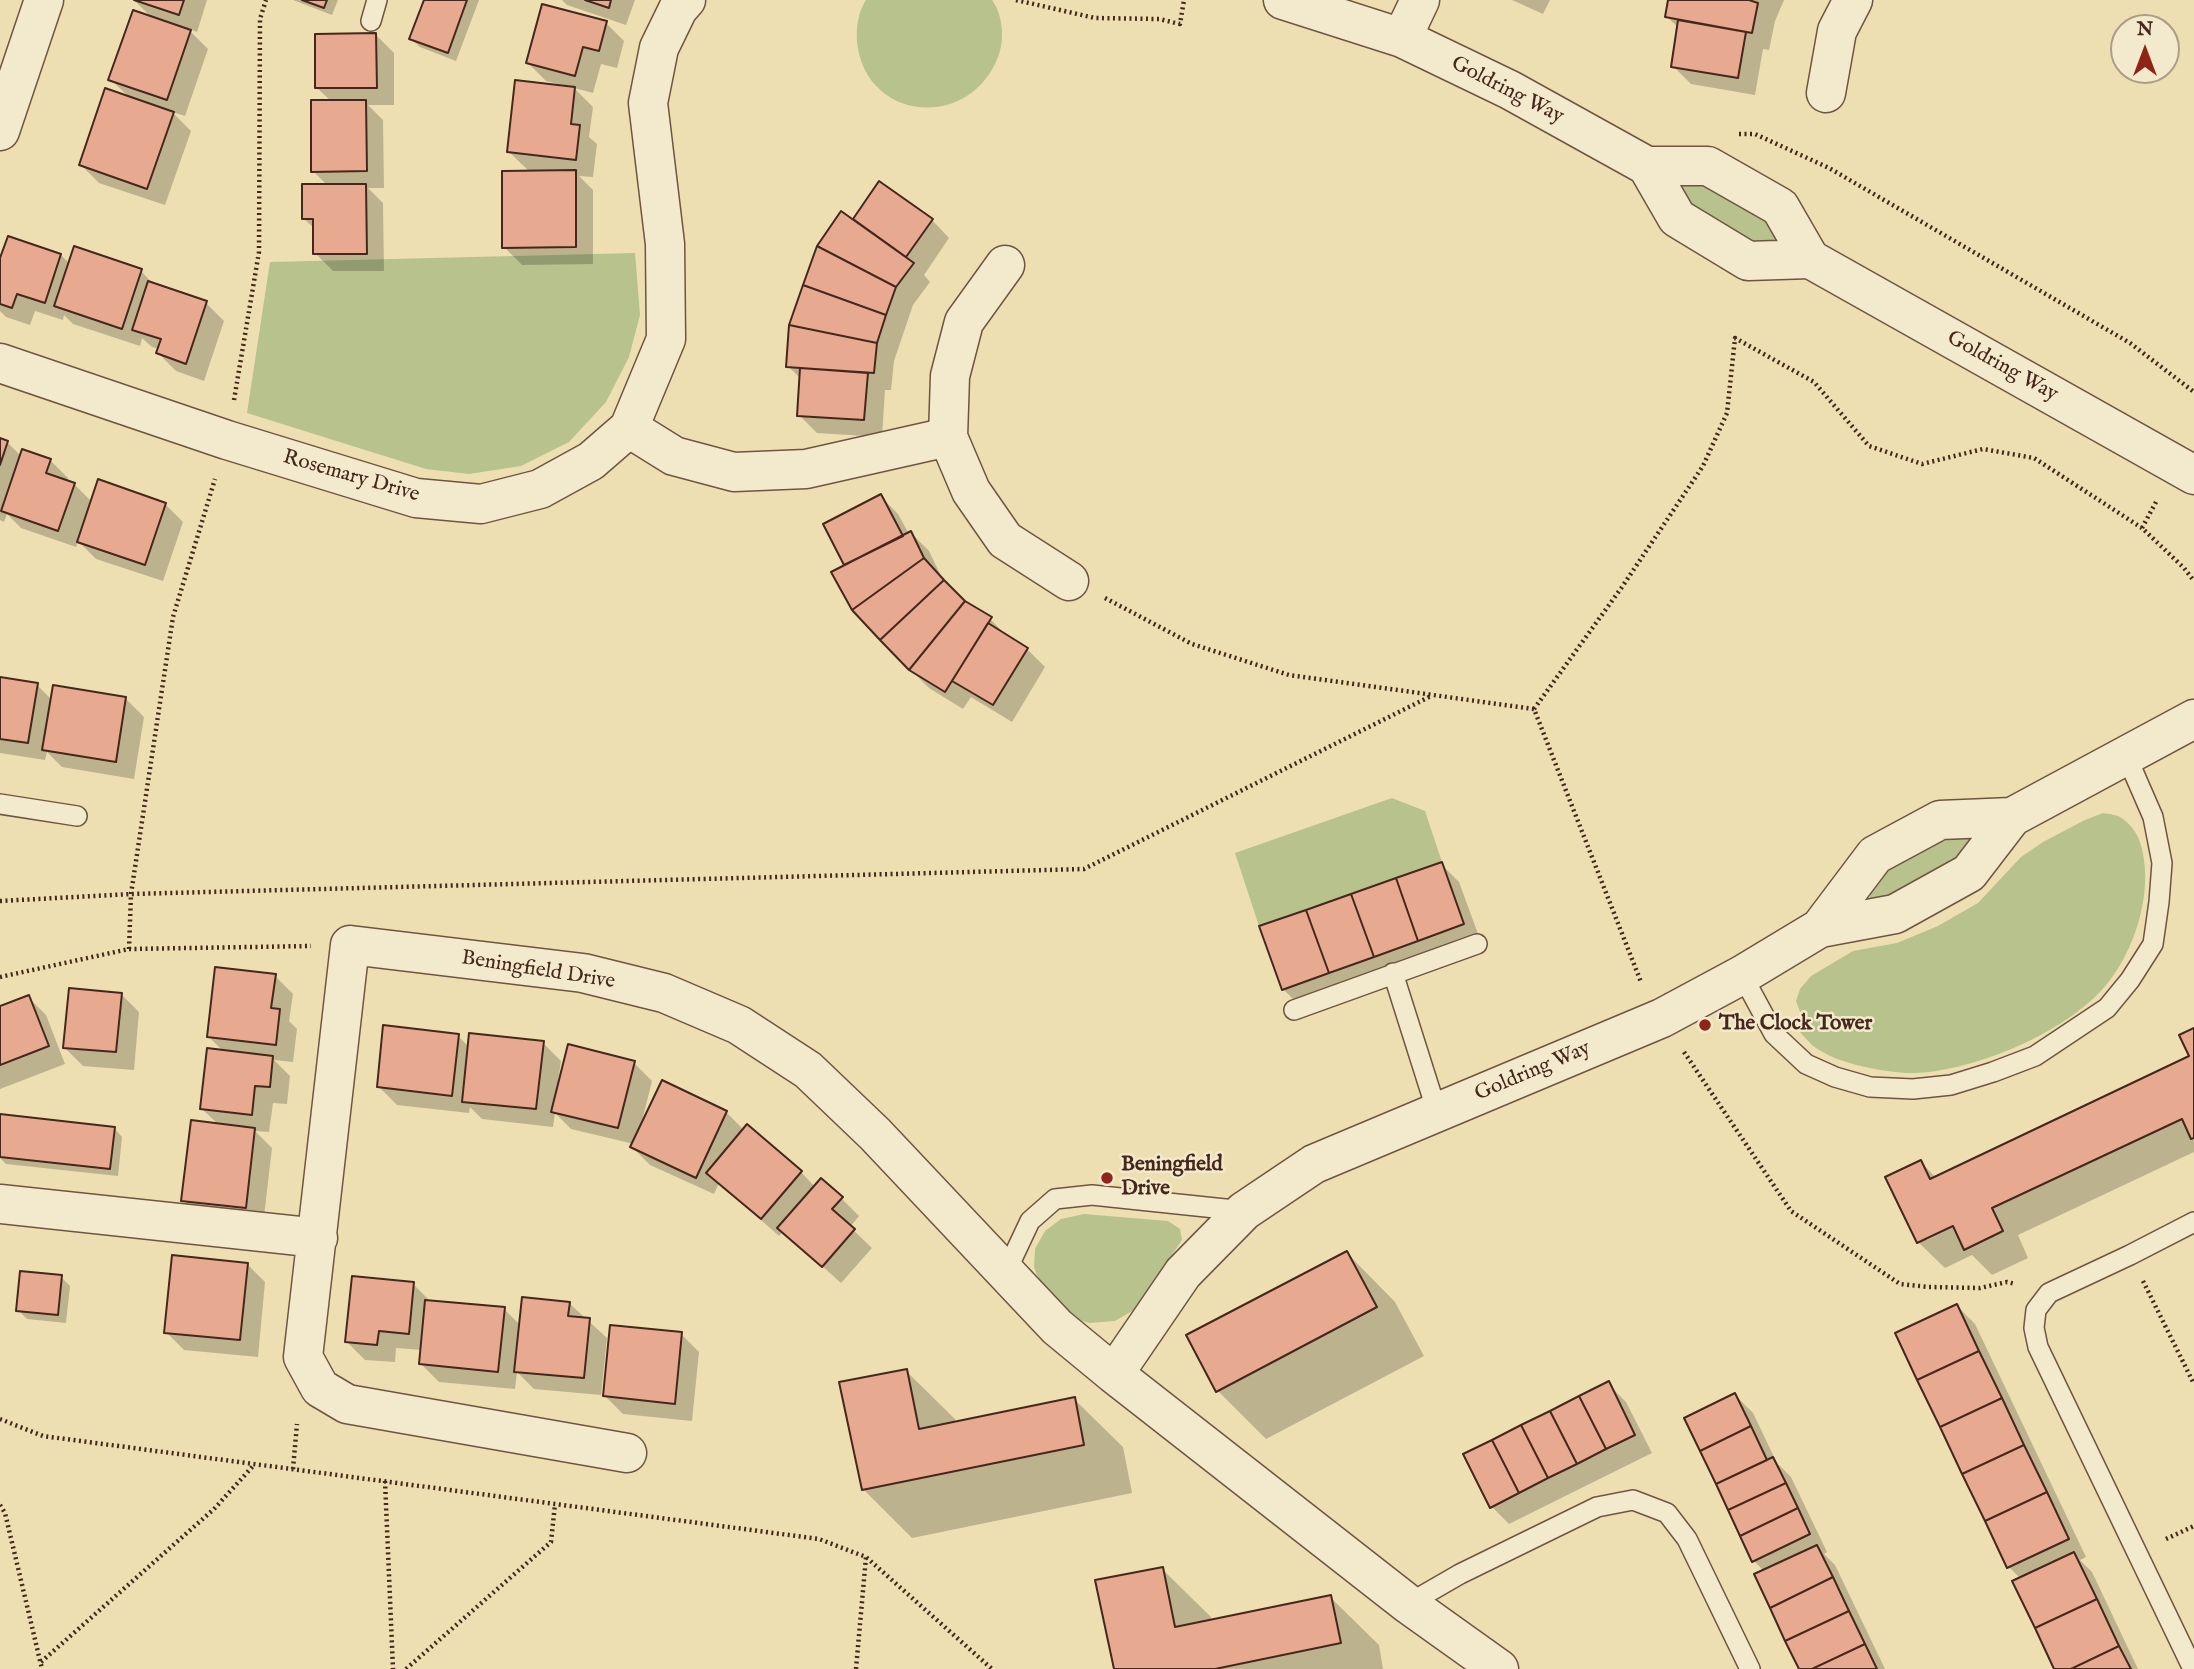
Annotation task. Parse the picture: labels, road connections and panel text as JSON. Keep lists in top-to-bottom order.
{
  "streets": {
    "street": ["Goldring Way", "Rosemary Drive", "Beningfield Drive"]
  },
  "crossings": [
    ["Goldring Way", "Beningfield Drive"]
  ],
  "places": ["The Clock Tower", "Beningfield Drive"],
  "north": "top"
}
